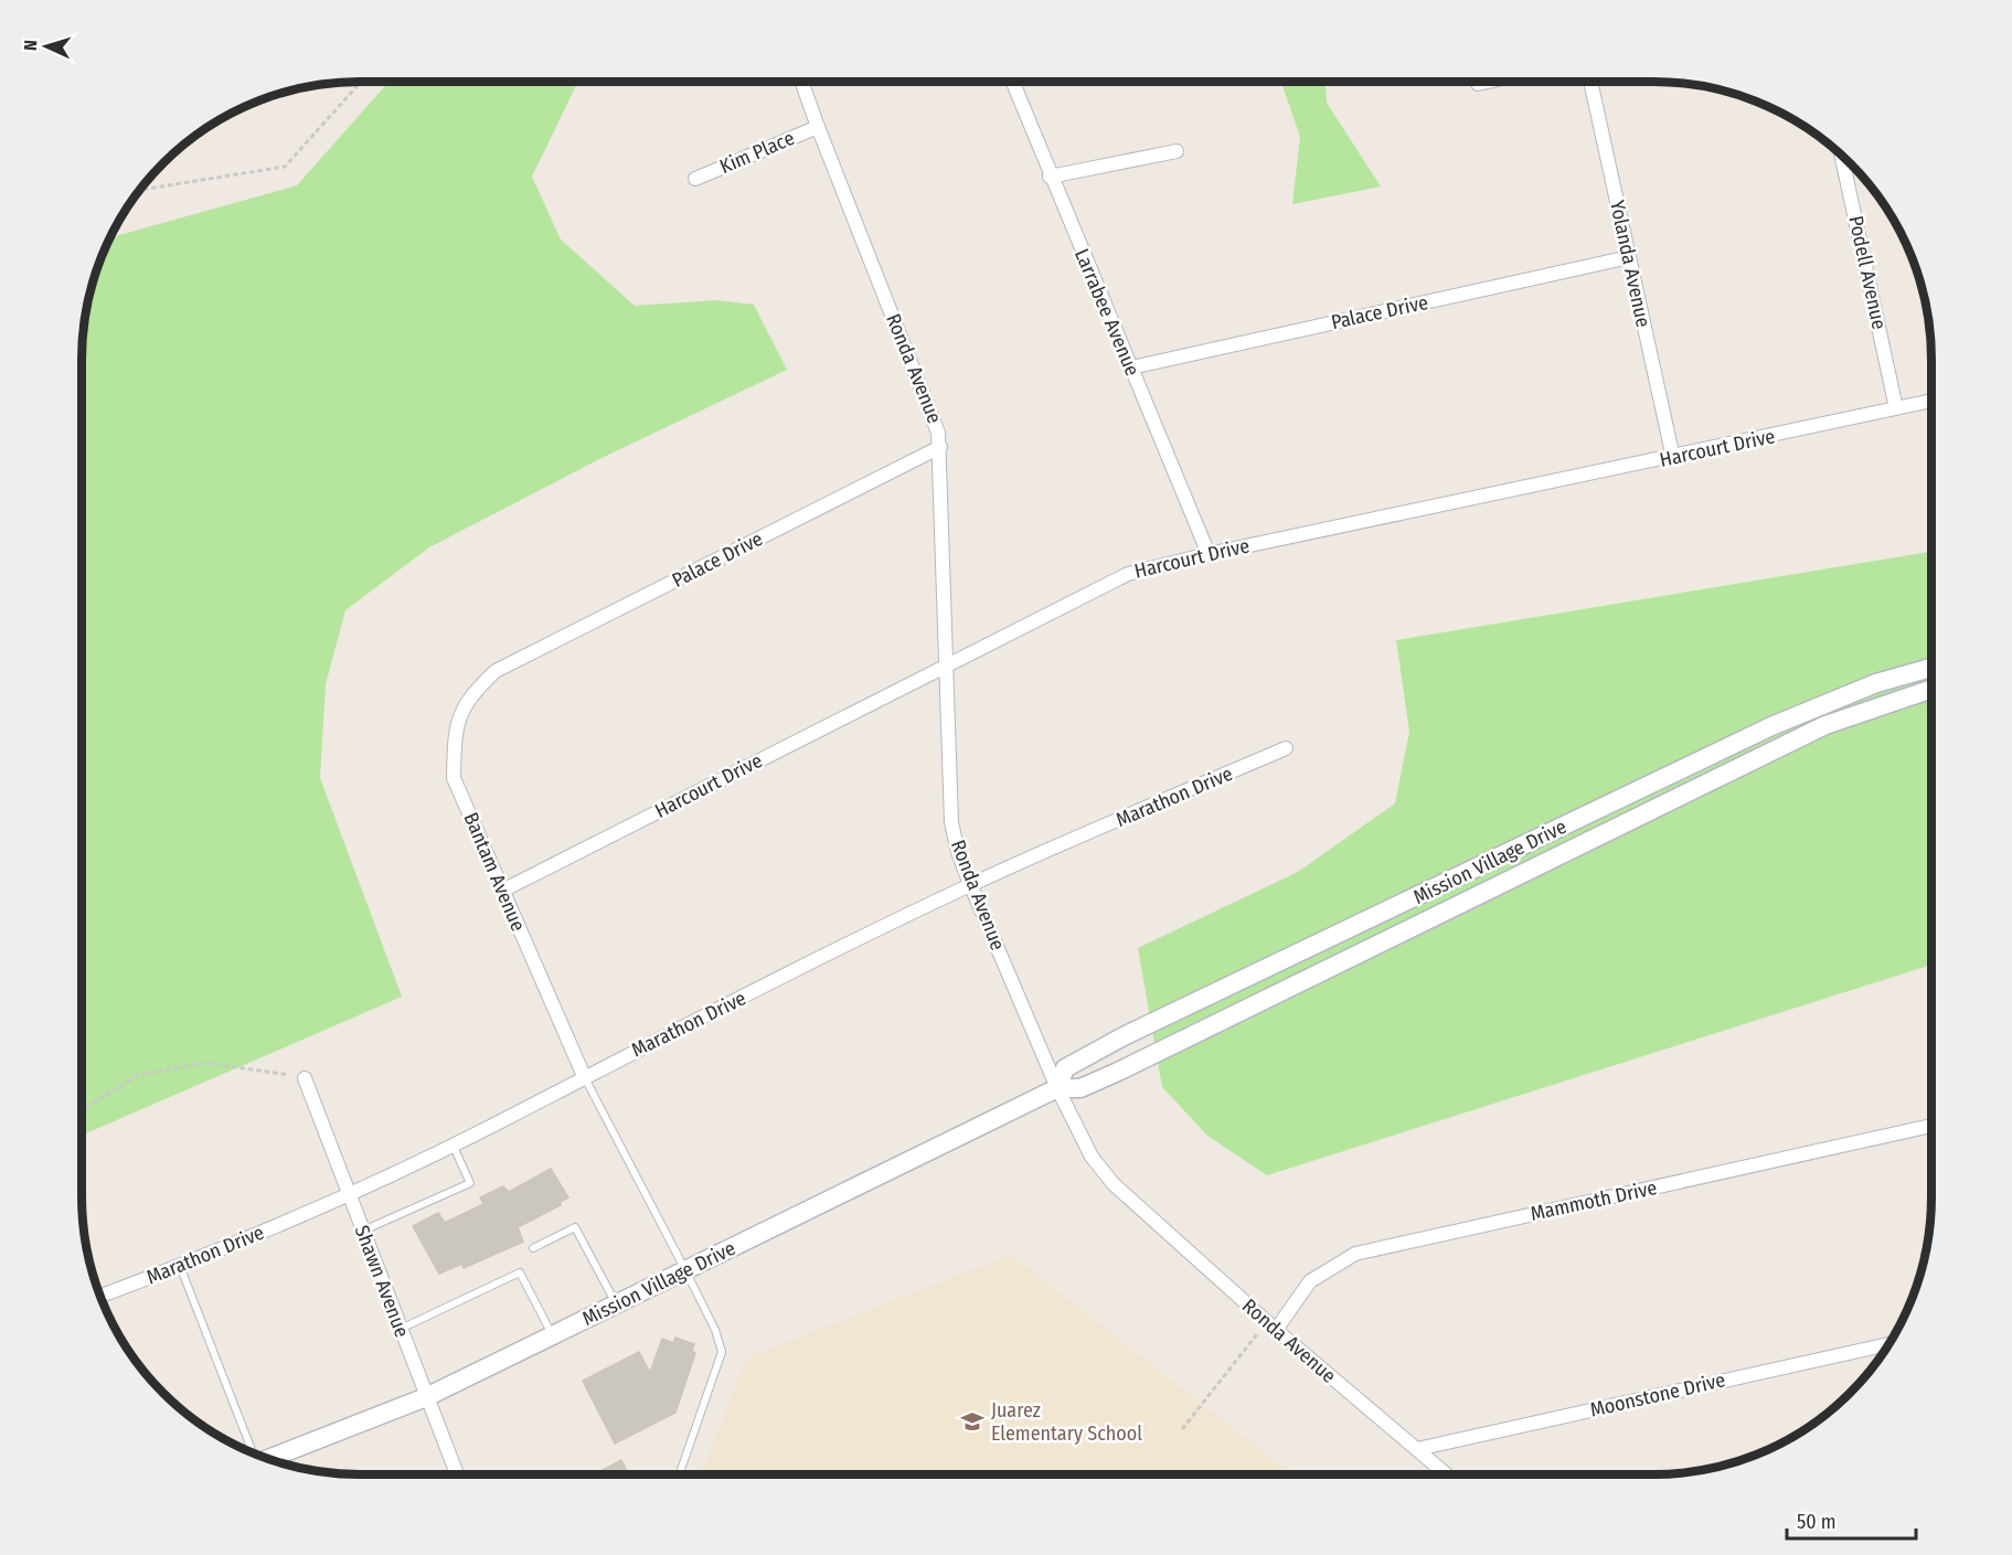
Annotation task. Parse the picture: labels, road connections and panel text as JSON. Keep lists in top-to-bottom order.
{
  "streets": {
    "main road": ["Mission Village Drive"],
    "street": [
      "Kim Place",
      "Yolanda Avenue",
      "Podell Avenue",
      "Larrabee Avenue",
      "Palace Drive",
      "Ronda Avenue",
      "Harcourt Drive",
      "Marathon Drive",
      "Bantam Avenue",
      "Mammoth Drive",
      "Shawn Avenue",
      "Moonstone Drive"
    ]
  },
  "crossings": [
    ["Kim Place", "Ronda Avenue"],
    ["Yolanda Avenue", "Palace Drive"],
    ["Yolanda Avenue", "Harcourt Drive"],
    ["Podell Avenue", "Harcourt Drive"],
    ["Larrabee Avenue", "Palace Drive"],
    ["Larrabee Avenue", "Harcourt Drive"],
    ["Palace Drive", "Ronda Avenue"],
    ["Palace Drive", "Bantam Avenue"],
    ["Ronda Avenue", "Harcourt Drive"],
    ["Ronda Avenue", "Marathon Drive"],
    ["Ronda Avenue", "Mission Village Drive"],
    ["Ronda Avenue", "Mammoth Drive"],
    ["Ronda Avenue", "Moonstone Drive"],
    ["Harcourt Drive", "Bantam Avenue"],
    ["Marathon Drive", "Bantam Avenue"],
    ["Marathon Drive", "Shawn Avenue"],
    ["Mission Village Drive", "Shawn Avenue"]
  ],
  "places": {
    "school or university": ["Juarez Elementary School"]
  },
  "scale_bar": "50 m",
  "north": "left"
}
